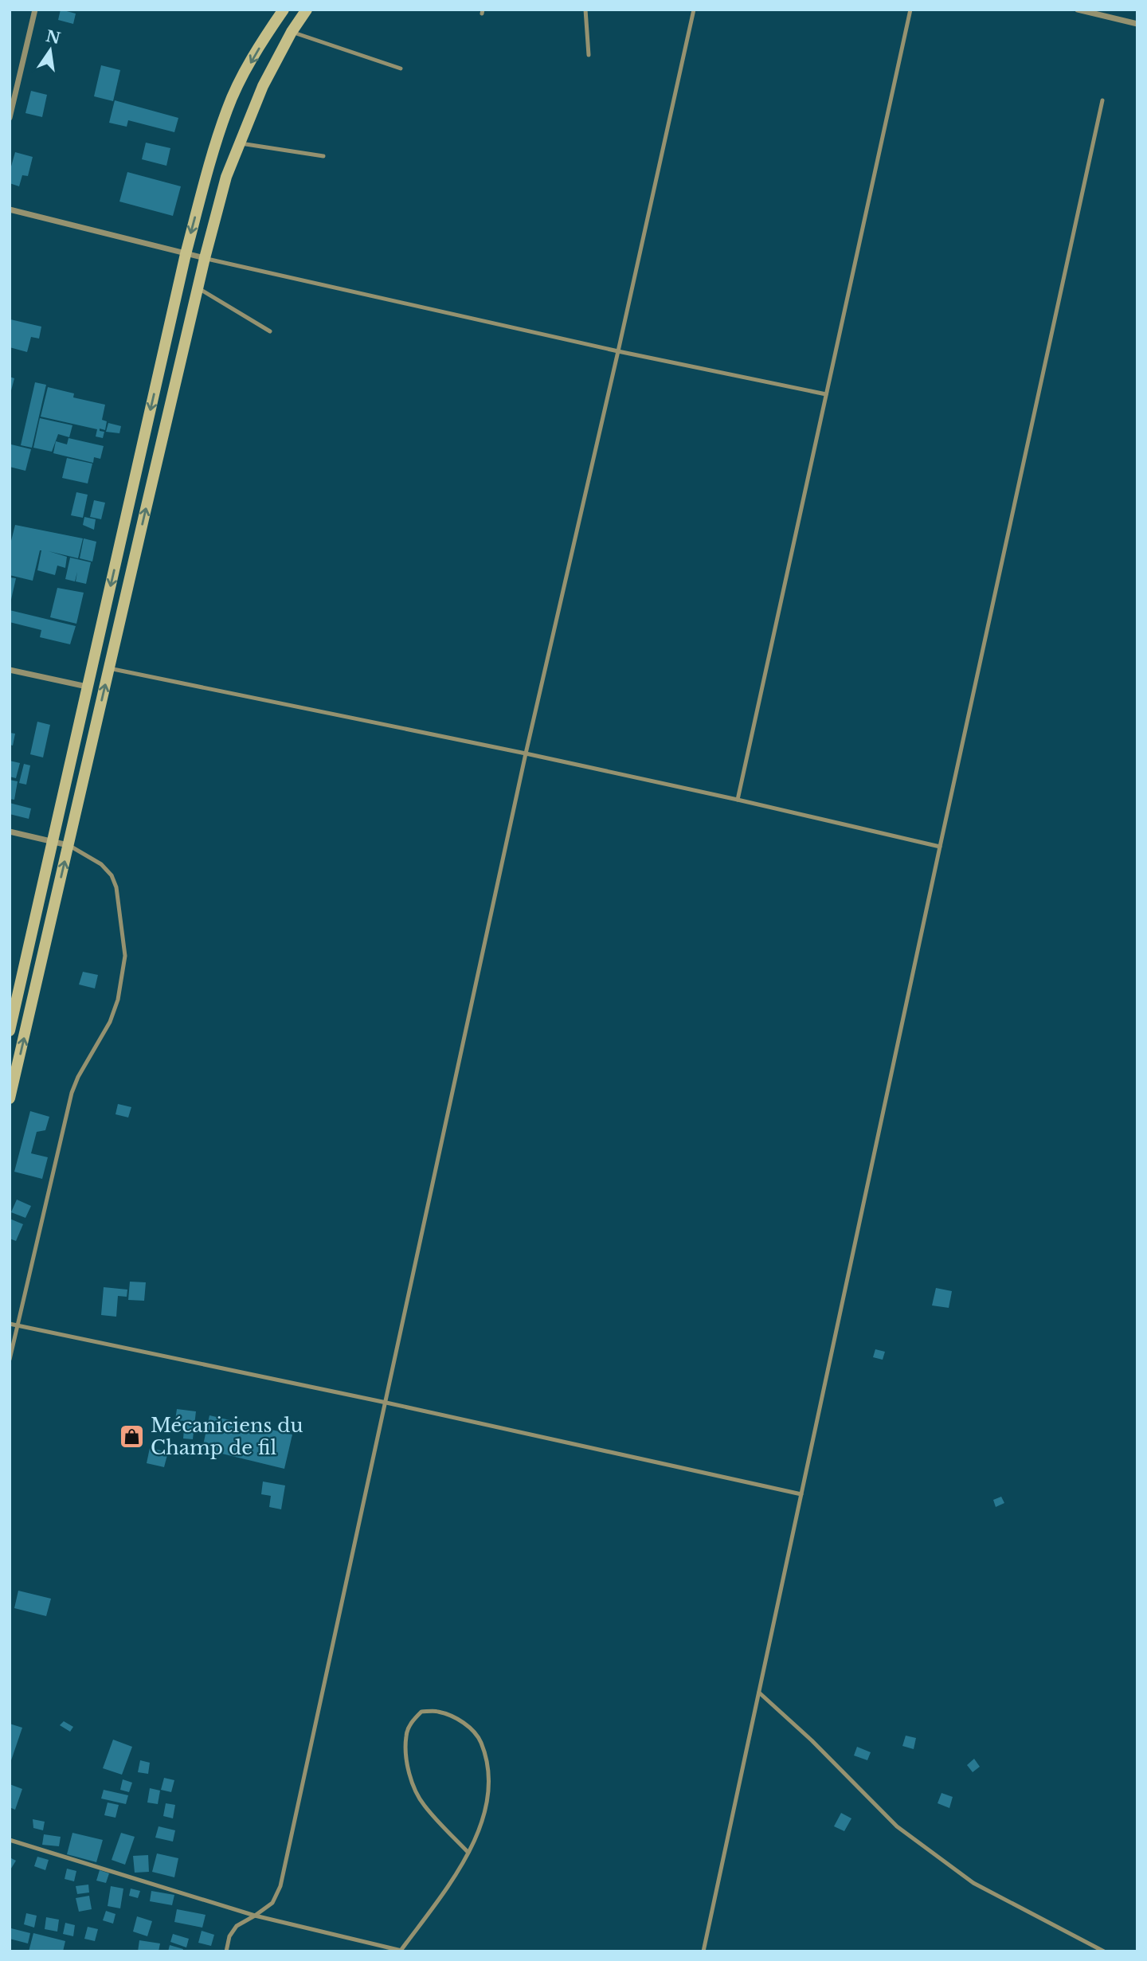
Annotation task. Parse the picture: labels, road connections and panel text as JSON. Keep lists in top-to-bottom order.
{
  "places": {
    "shop": ["Mécaniciens du Champ de fil"]
  },
  "north": "top"
}
